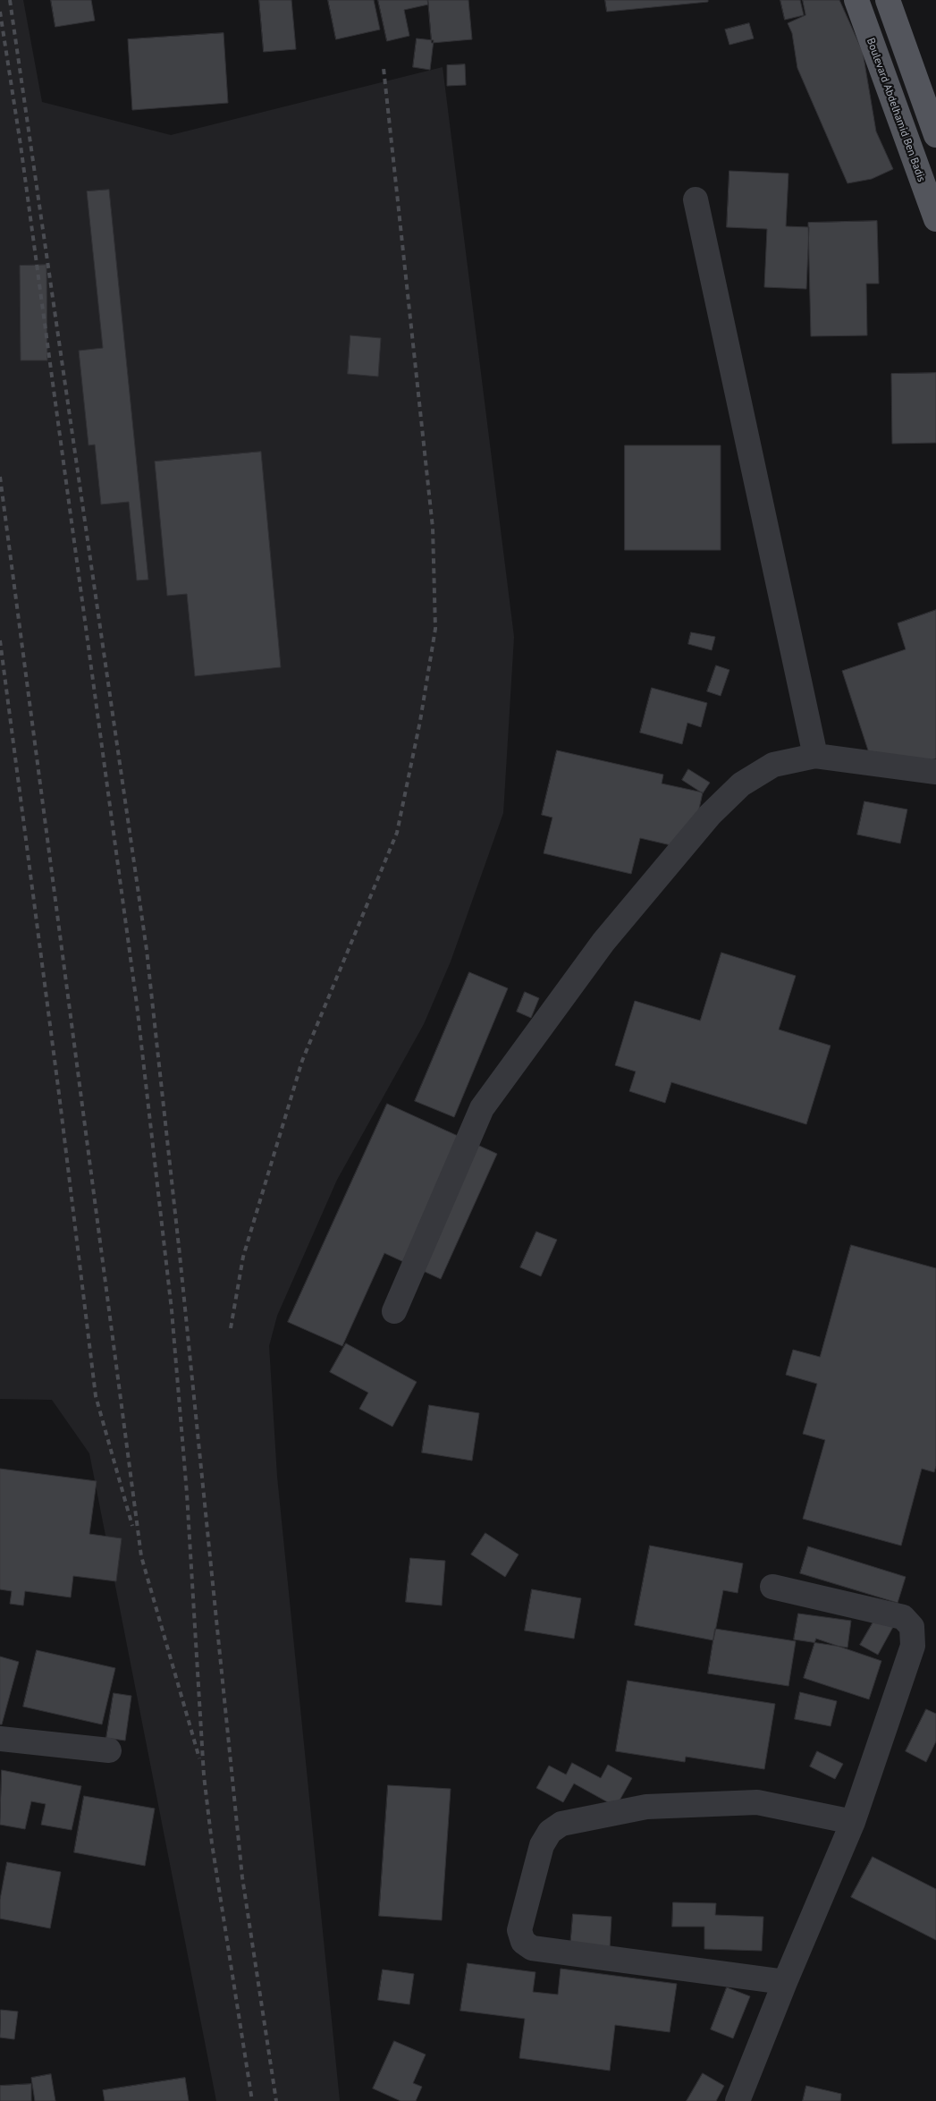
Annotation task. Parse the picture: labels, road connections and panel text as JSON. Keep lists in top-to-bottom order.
{
  "streets": {
    "main road": ["Boulevard Abdelhamid Ben Badis"]
  }
}
